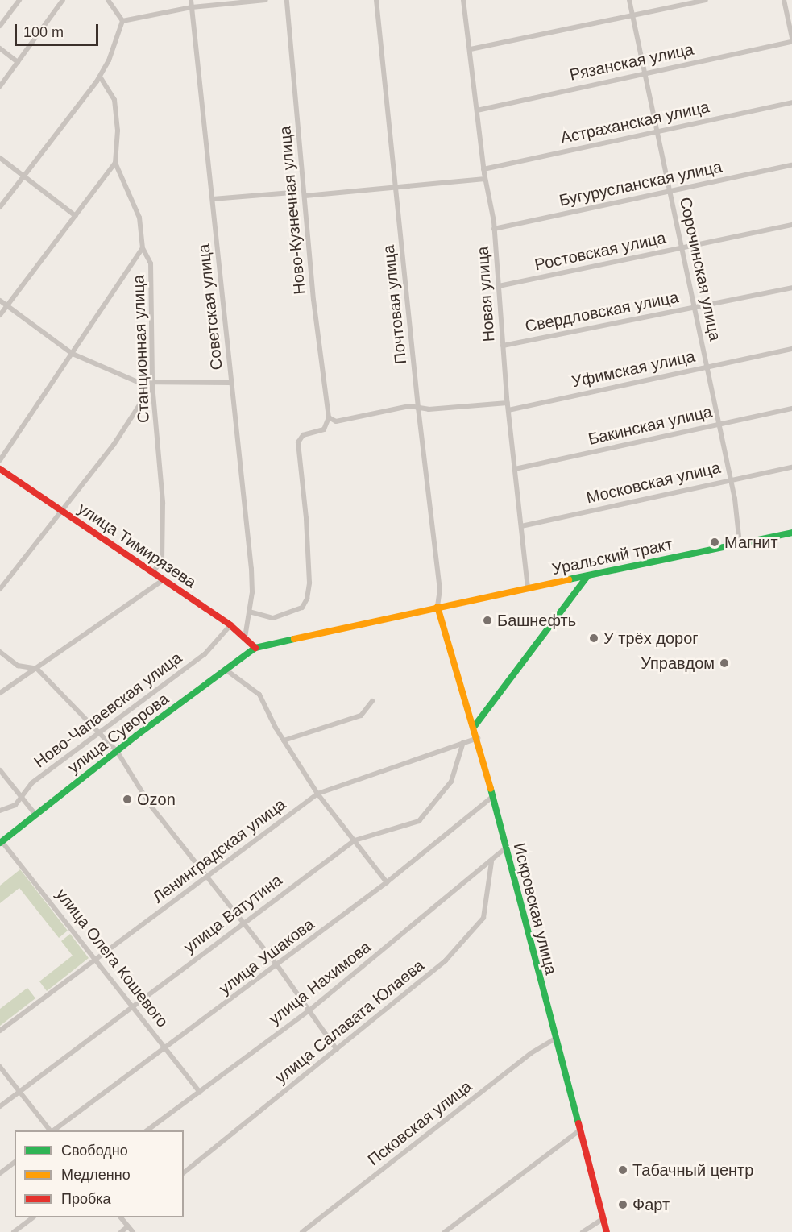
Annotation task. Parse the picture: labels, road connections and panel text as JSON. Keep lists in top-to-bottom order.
{
  "streets": {
    "main road": [
      "улица Тимирязева",
      "Уральский тракт",
      "улица Суворова",
      "Искровская улица"
    ],
    "street": [
      "Рязанская улица",
      "Астраханская улица",
      "Бугурусланская улица",
      "Ново-Кузнечная улица",
      "Ростовская улица",
      "Сорочинская улица",
      "Новая улица",
      "Почтовая улица",
      "Советская улица",
      "Свердловская улица",
      "Станционная улица",
      "Уфимская улица",
      "Бакинская улица",
      "Московская улица",
      "Ново-Чапаевская улица",
      "Ленинградская улица",
      "улица Ватутина",
      "улица Ушакова",
      "улица Олега Кошевого",
      "улица Нахимова",
      "улица Салавата Юлаева",
      "Псковская улица"
    ]
  },
  "crossings": [
    ["Рязанская улица", "Сорочинская улица"],
    ["Рязанская улица", "Новая улица"],
    ["Астраханская улица", "Сорочинская улица"],
    ["Астраханская улица", "Новая улица"],
    ["Бугурусланская улица", "Сорочинская улица"],
    ["Бугурусланская улица", "Новая улица"],
    ["Ростовская улица", "Сорочинская улица"],
    ["Ростовская улица", "Новая улица"],
    ["Сорочинская улица", "Свердловская улица"],
    ["Сорочинская улица", "Уфимская улица"],
    ["Сорочинская улица", "Бакинская улица"],
    ["Сорочинская улица", "Московская улица"],
    ["Сорочинская улица", "Уральский тракт"],
    ["Новая улица", "Свердловская улица"],
    ["Новая улица", "Уфимская улица"],
    ["Новая улица", "Бакинская улица"],
    ["Новая улица", "Московская улица"],
    ["Новая улица", "Уральский тракт"],
    ["Почтовая улица", "Уральский тракт"],
    ["Почтовая улица", "Искровская улица"],
    ["Советская улица", "улица Тимирязева"],
    ["Станционная улица", "улица Тимирязева"],
    ["улица Тимирязева", "Уральский тракт"],
    ["улица Тимирязева", "Ново-Чапаевская улица"],
    ["улица Тимирязева", "улица Суворова"],
    ["Уральский тракт", "улица Суворова"],
    ["Уральский тракт", "Искровская улица"],
    ["улица Суворова", "улица Олега Кошевого"],
    ["Ленинградская улица", "Искровская улица"],
    ["Ленинградская улица", "улица Ватутина"],
    ["Ленинградская улица", "улица Олега Кошевого"],
    ["Искровская улица", "улица Ушакова"],
    ["Искровская улица", "улица Нахимова"],
    ["Искровская улица", "Псковская улица"],
    ["улица Ватутина", "улица Олега Кошевого"],
    ["улица Ушакова", "улица Олега Кошевого"],
    ["улица Олега Кошевого", "улица Нахимова"],
    ["улица Нахимова", "улица Салавата Юлаева"]
  ],
  "places": [
    "Магнит",
    "Башнефть",
    "У трёх дорог",
    "Управдом",
    "Ozon",
    "Табачный центр",
    "Фарт"
  ],
  "legend": ["Свободно", "Медленно", "Пробка"],
  "scale_bar": "100 m"
}
